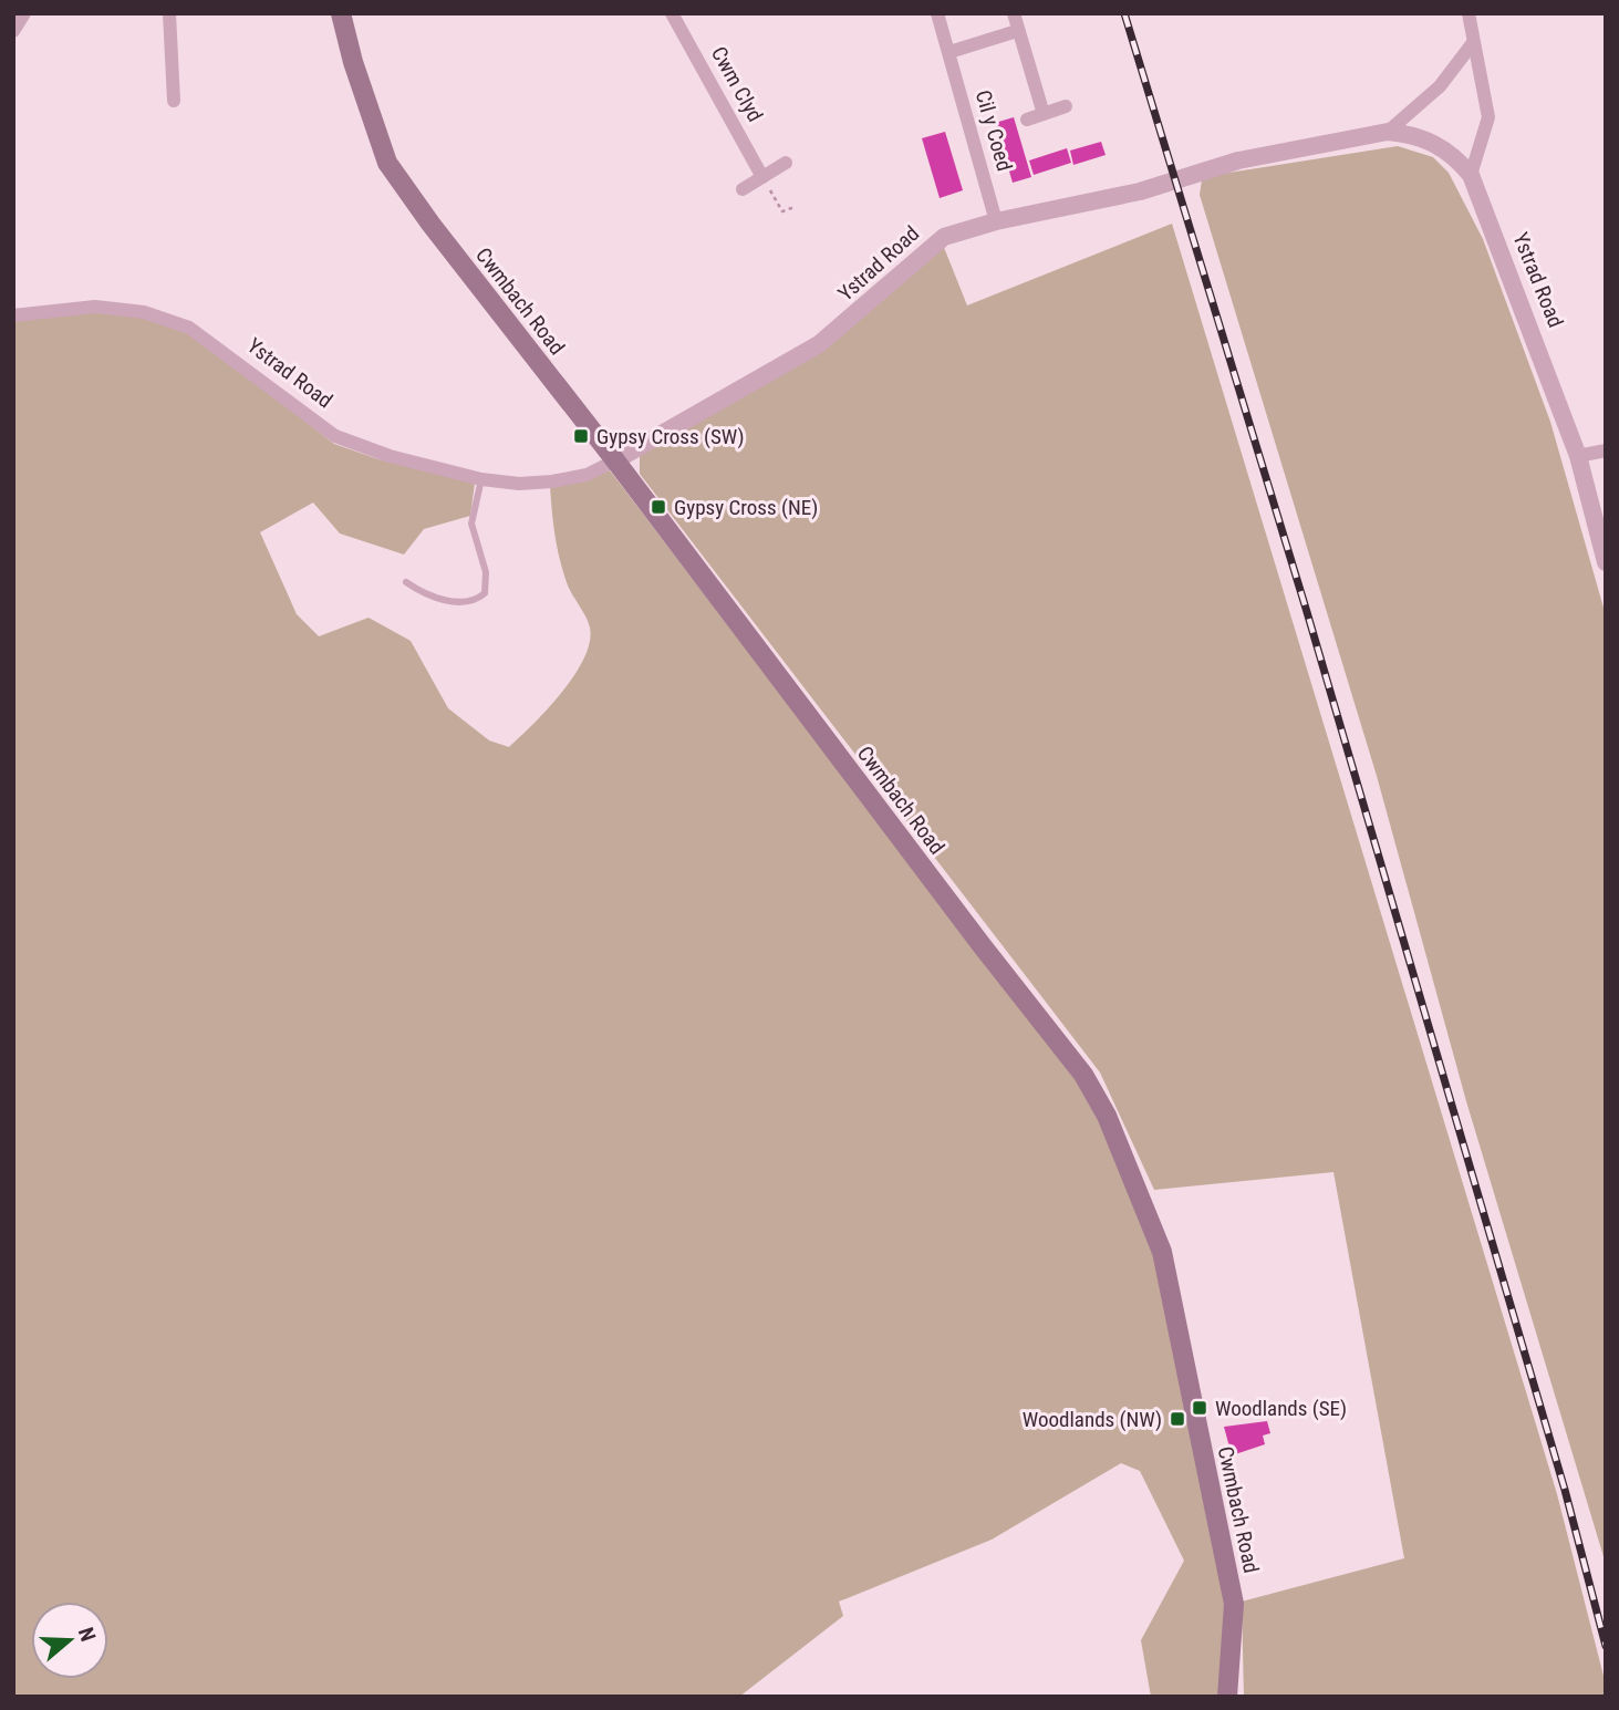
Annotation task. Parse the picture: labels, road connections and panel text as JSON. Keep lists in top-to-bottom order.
{
  "streets": {
    "main road": ["Cwmbach Road"],
    "street": ["Cwm Clyd", "Cil y Coed", "Ystrad Road"]
  },
  "crossings": [
    ["Cil y Coed", "Ystrad Road"],
    ["Ystrad Road", "Cwmbach Road"]
  ],
  "places": {
    "transit": [
      "Gypsy Cross (SW)",
      "Gypsy Cross (NE)",
      "Woodlands (SE)",
      "Woodlands (NW)"
    ]
  },
  "north": "right"
}
